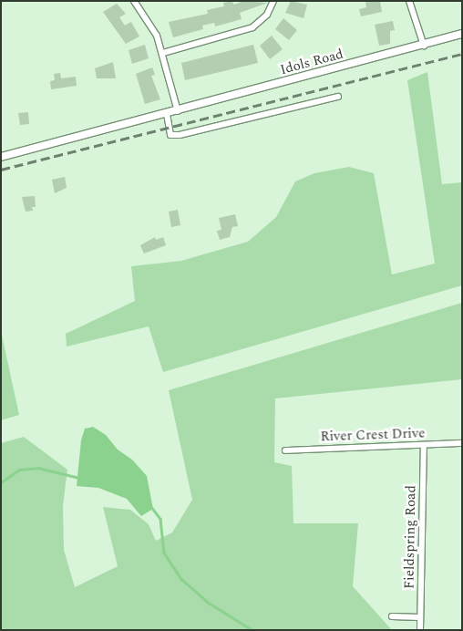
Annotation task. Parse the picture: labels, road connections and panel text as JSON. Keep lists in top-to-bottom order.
{
  "streets": {
    "street": ["Idols Road", "River Crest Drive", "Fieldspring Road"]
  },
  "crossings": [
    ["River Crest Drive", "Fieldspring Road"]
  ]
}
